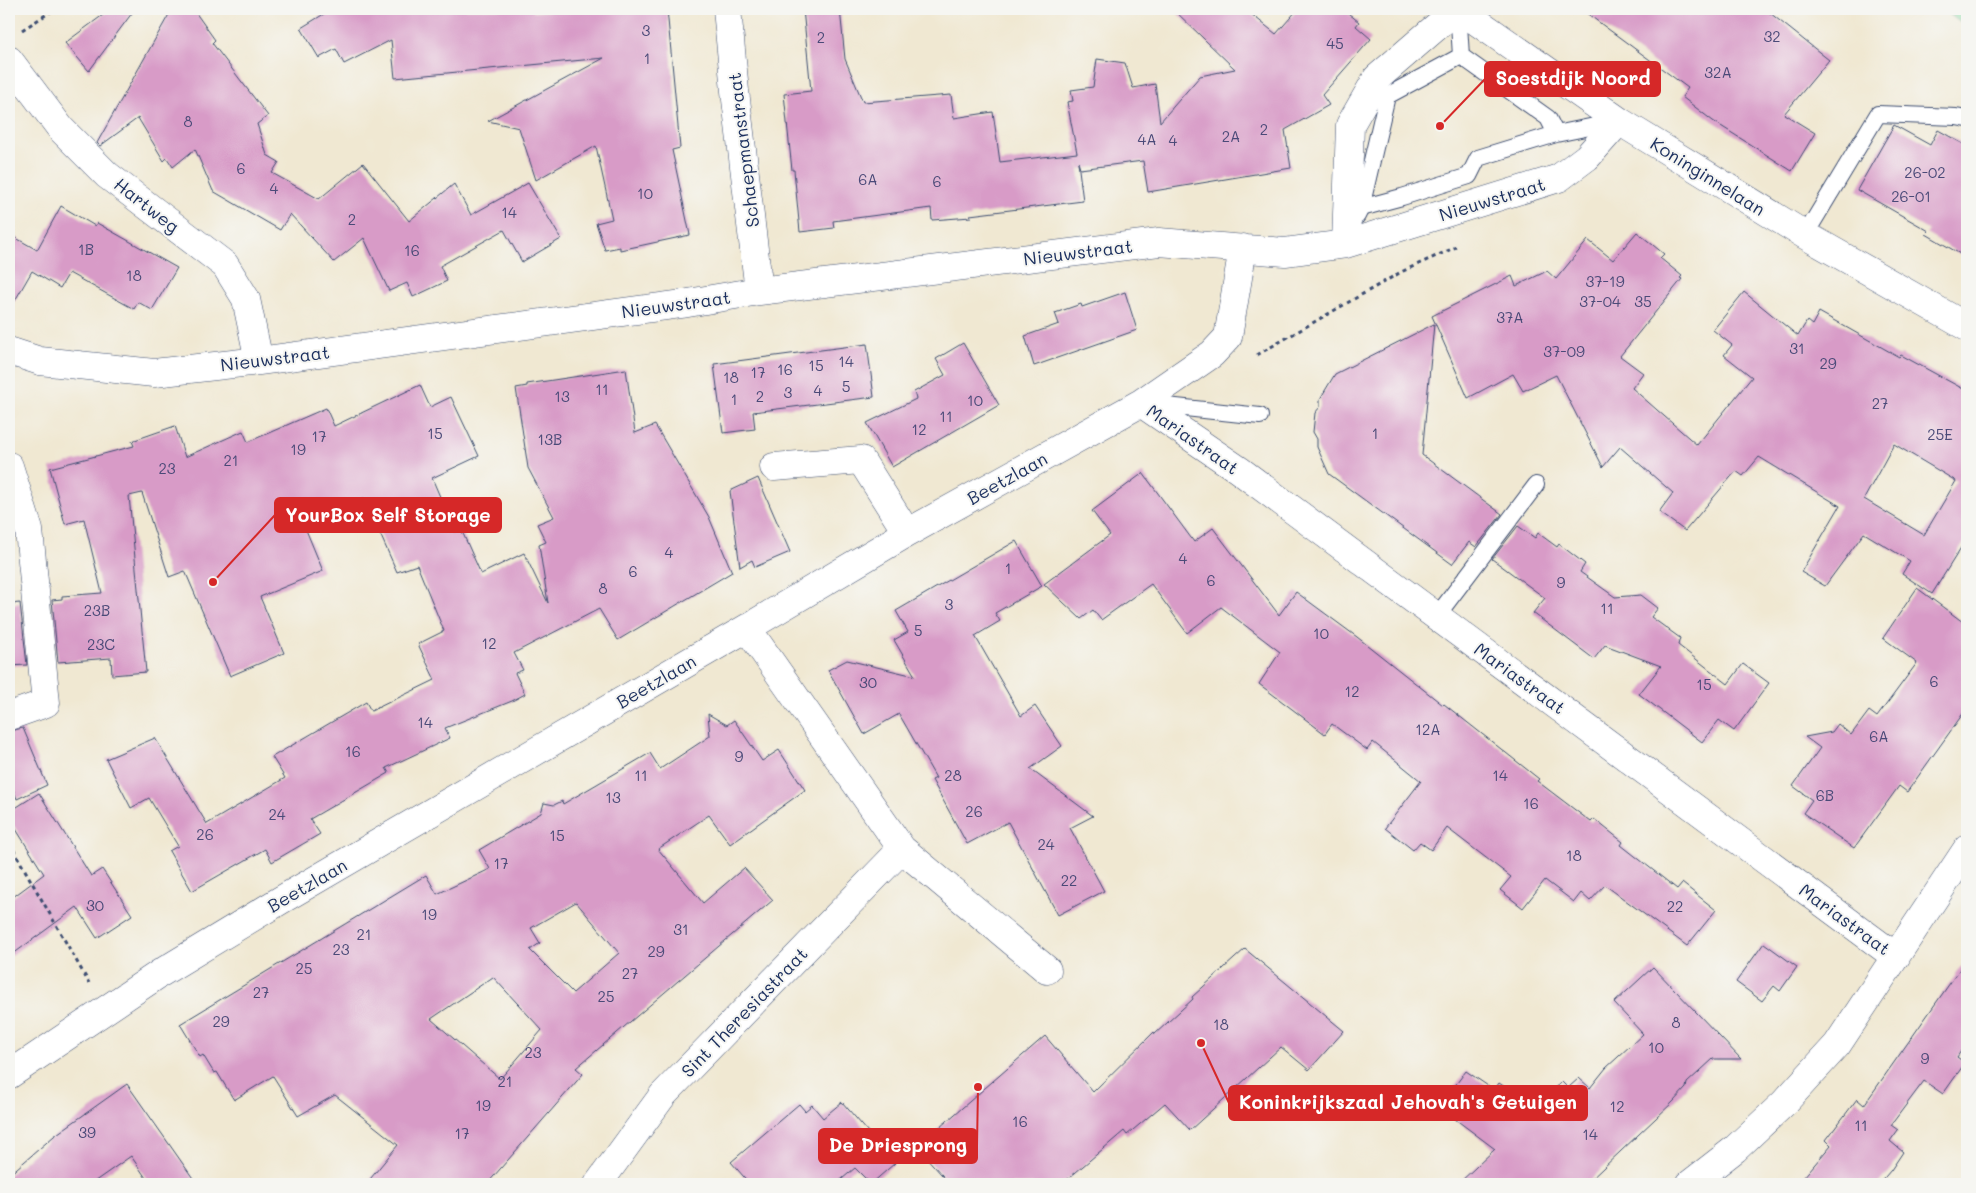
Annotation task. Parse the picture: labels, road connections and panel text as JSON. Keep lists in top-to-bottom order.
{
  "streets": {
    "street": [
      "Schaepmanstraat",
      "Koninginnelaan",
      "Nieuwstraat",
      "Hartweg",
      "Mariastraat",
      "Beetzlaan",
      "Sint Theresiastraat"
    ]
  },
  "crossings": [
    ["Schaepmanstraat", "Nieuwstraat"],
    ["Koninginnelaan", "Nieuwstraat"],
    ["Nieuwstraat", "Hartweg"],
    ["Nieuwstraat", "Beetzlaan"],
    ["Mariastraat", "Beetzlaan"]
  ],
  "places": [
    "Soestdijk Noord",
    "YourBox Self Storage",
    "Koninkrijkszaal Jehovah's Getuigen",
    "De Driesprong"
  ],
  "house_numbers": [
    "3",
    "32",
    "2",
    "45",
    "1",
    "32A",
    "8",
    "2",
    "2A",
    "4A",
    "4",
    "6",
    "26-02",
    "6A",
    "6",
    "4",
    "10",
    "26-01",
    "14",
    "2",
    "1B",
    "16",
    "18",
    "37-19",
    "37-04",
    "35",
    "37A",
    "31",
    "37-09",
    "14",
    "29",
    "15",
    "16",
    "17",
    "18",
    "5",
    "11",
    "4",
    "3",
    "13",
    "2",
    "1",
    "10",
    "27",
    "11",
    "12",
    "15",
    "1",
    "25E",
    "17",
    "13B",
    "19",
    "21",
    "23",
    "4",
    "4",
    "1",
    "6",
    "6",
    "9",
    "8",
    "3",
    "11",
    "23B",
    "5",
    "10",
    "12",
    "23C",
    "6",
    "30",
    "15",
    "12",
    "14",
    "12A",
    "6A",
    "16",
    "9",
    "11",
    "28",
    "14",
    "6B",
    "13",
    "16",
    "26",
    "24",
    "26",
    "15",
    "24",
    "18",
    "17",
    "22",
    "30",
    "22",
    "19",
    "31",
    "21",
    "23",
    "29",
    "25",
    "27",
    "27",
    "25",
    "29",
    "8",
    "18",
    "10",
    "23",
    "9",
    "21",
    "19",
    "12",
    "16",
    "11",
    "39",
    "17",
    "14"
  ]
}
